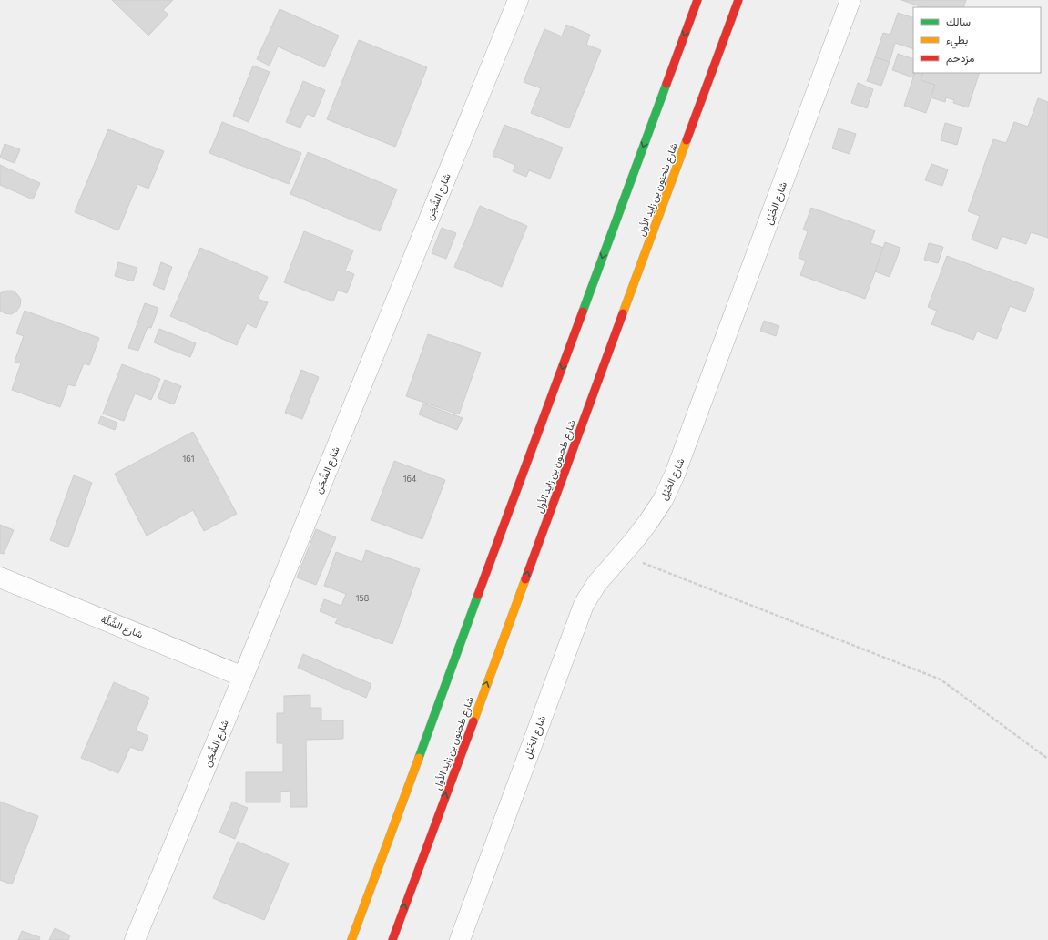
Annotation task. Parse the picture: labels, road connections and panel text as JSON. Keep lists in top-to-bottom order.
{
  "streets": {
    "street": [
      "شارع طحنون بن زايد الأول",
      "شارع الشَّجَن",
      "شارع الخَيْل",
      "شارع الشَّلَّة"
    ]
  },
  "crossings": [
    ["شارع الشَّجَن", "شارع الشَّلَّة"]
  ],
  "house_numbers": ["161", "164", "158"],
  "legend": ["سالك", "بطيء", "مزدحم"]
}
